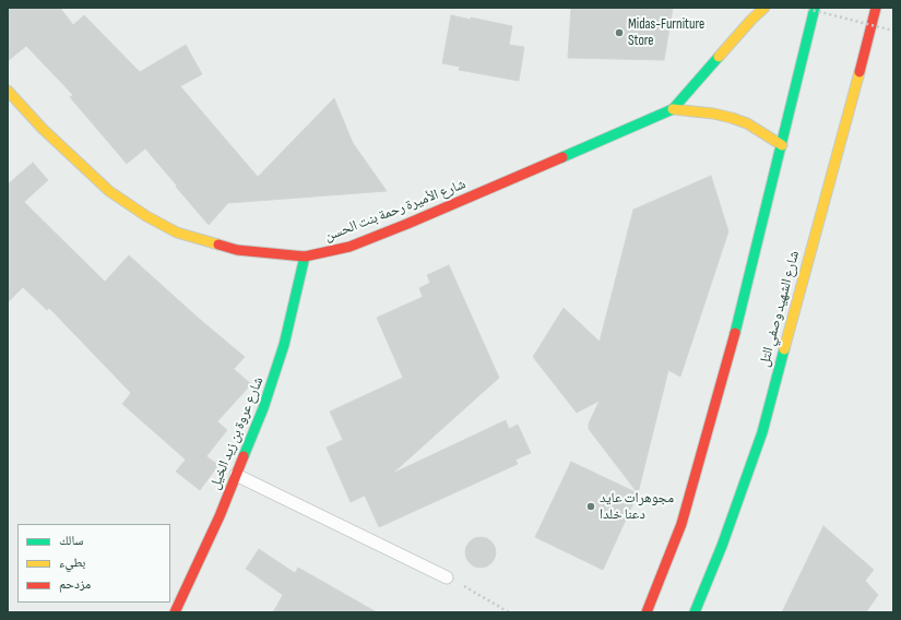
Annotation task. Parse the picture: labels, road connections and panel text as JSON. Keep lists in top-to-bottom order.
{
  "streets": {
    "street": ["شارع الأميرة رحمة بنت الحسن", "شارع الشهيد وصفي التل", "شارع عروة بن زيد الخيل"]
  },
  "crossings": [
    ["شارع الأميرة رحمة بنت الحسن", "شارع عروة بن زيد الخيل"]
  ],
  "places": ["Midas-Furniture Store", "مجوهرات عايد دعنا خلدا"],
  "legend": ["سالك", "بطيء", "مزدحم"]
}
